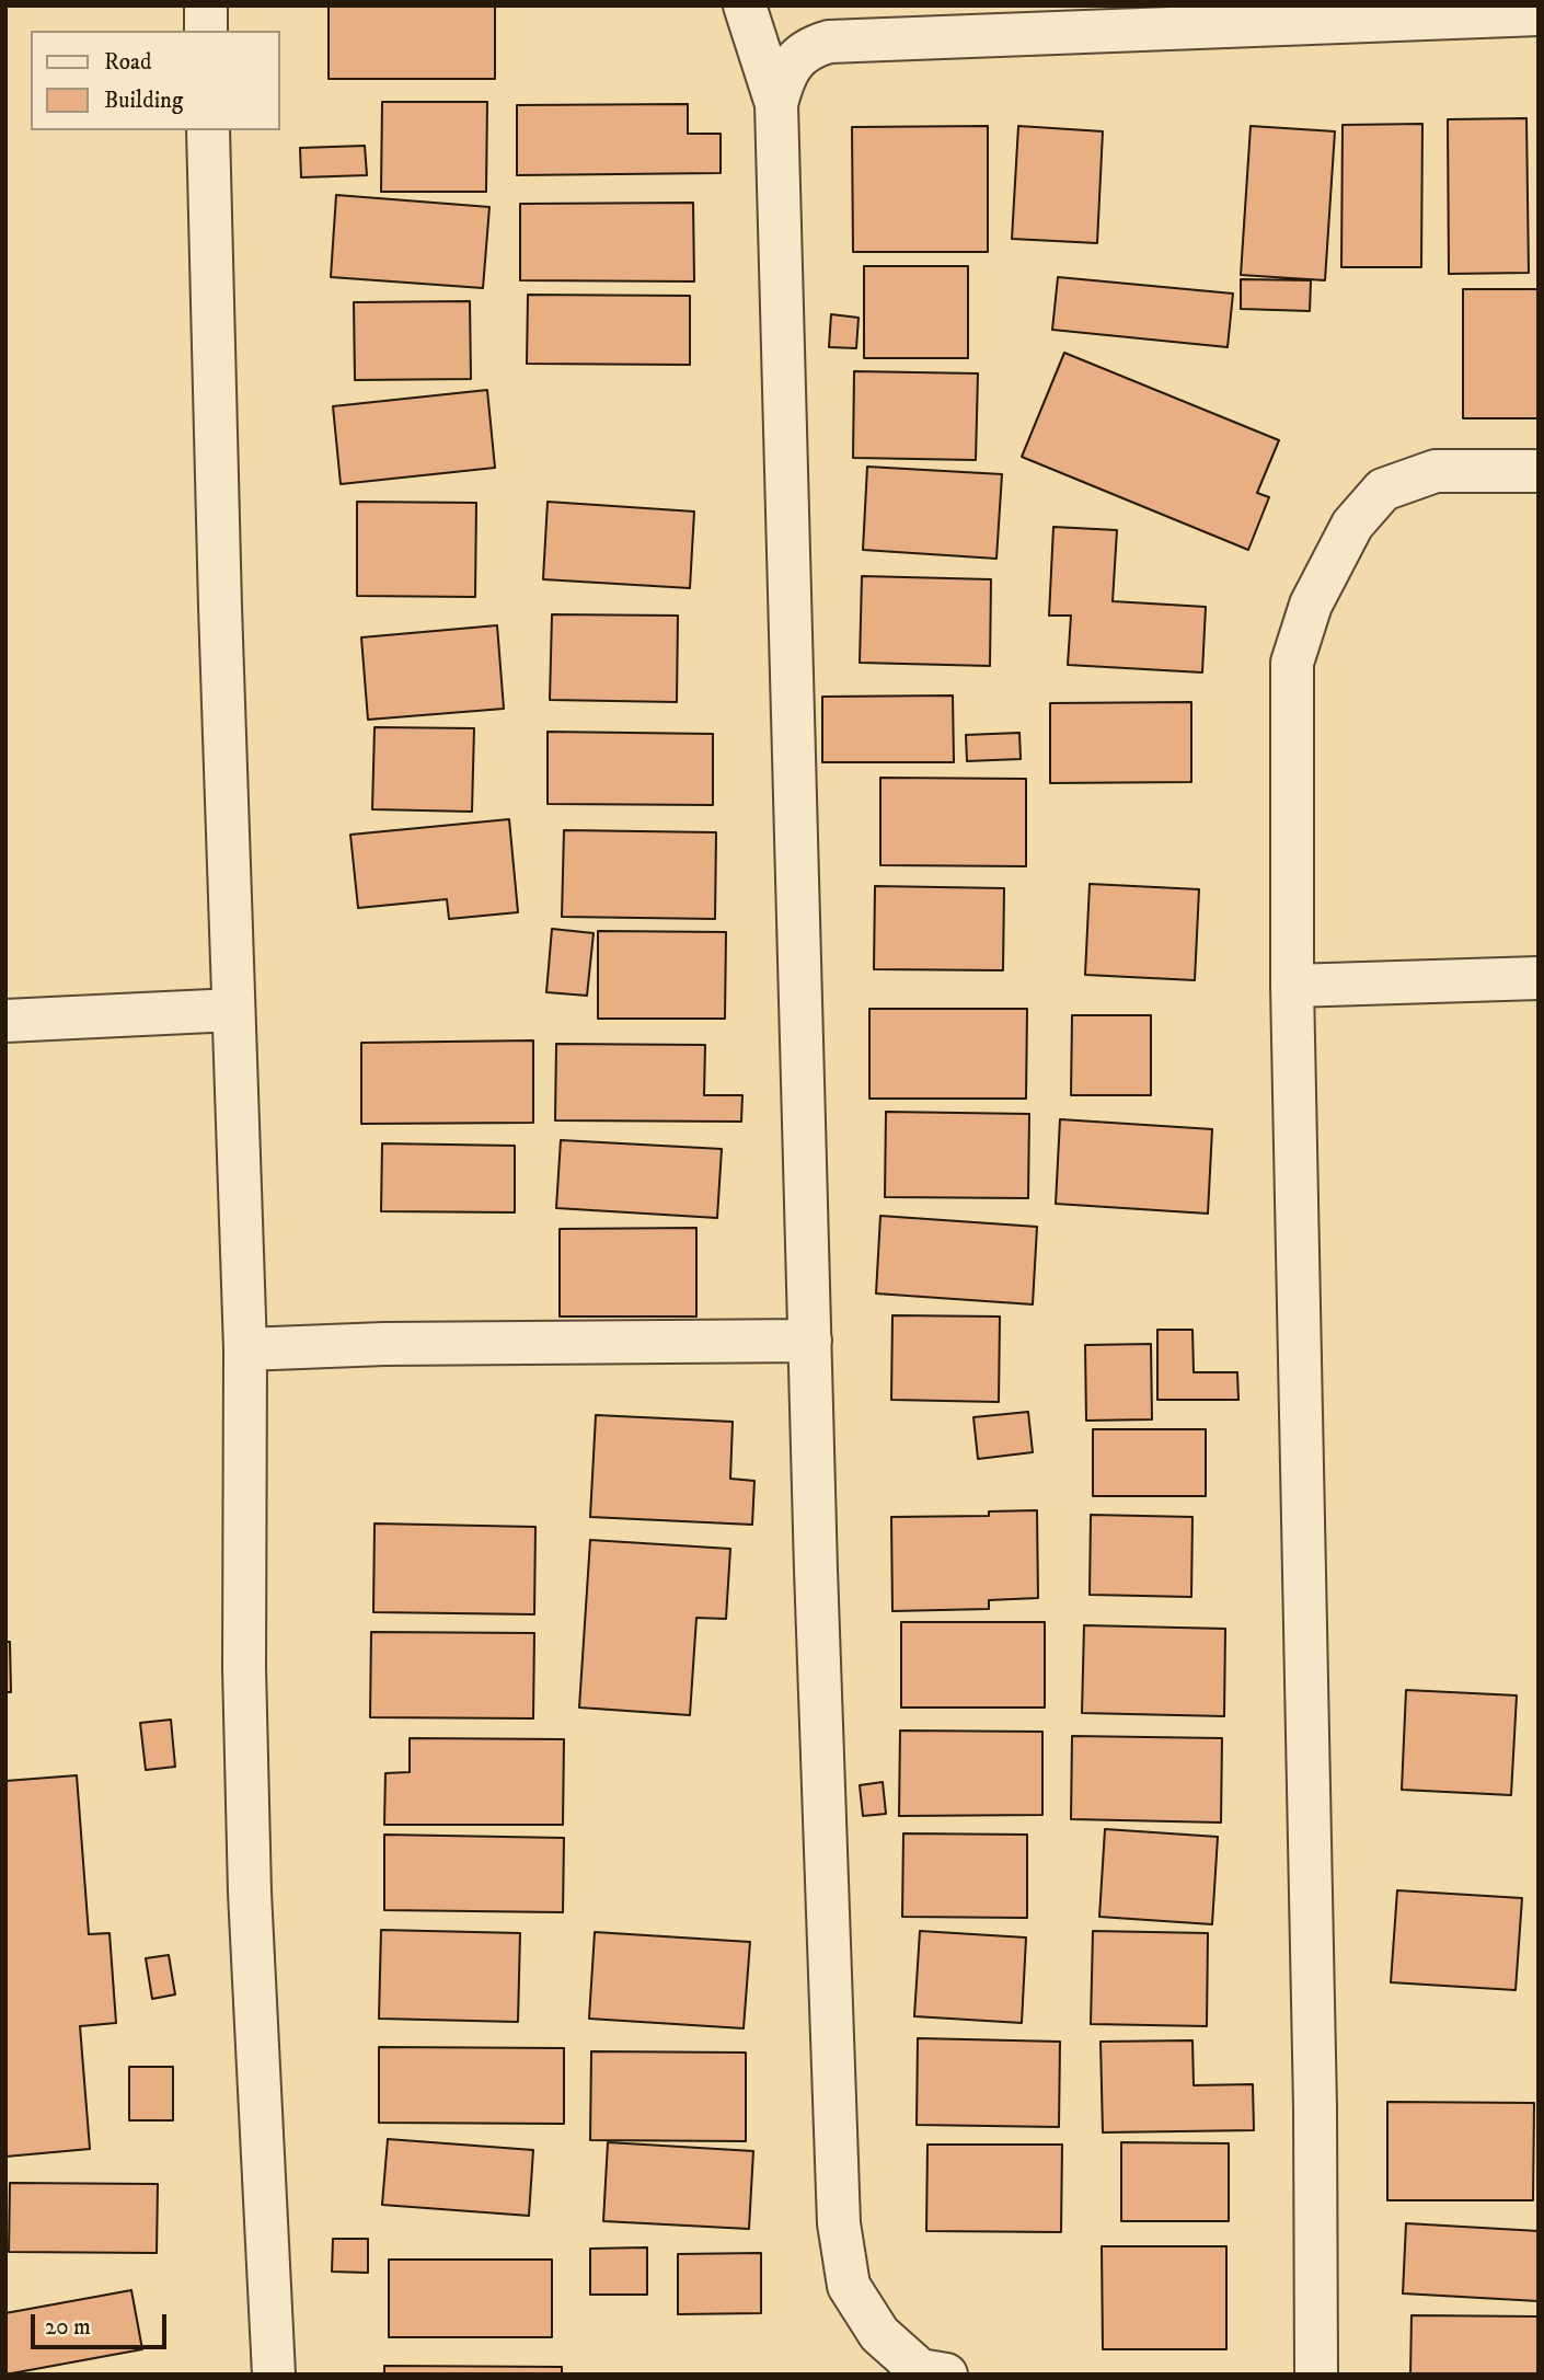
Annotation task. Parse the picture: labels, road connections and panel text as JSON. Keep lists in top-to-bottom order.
{
  "legend": ["Road", "Building"],
  "scale_bar": "20 m"
}
